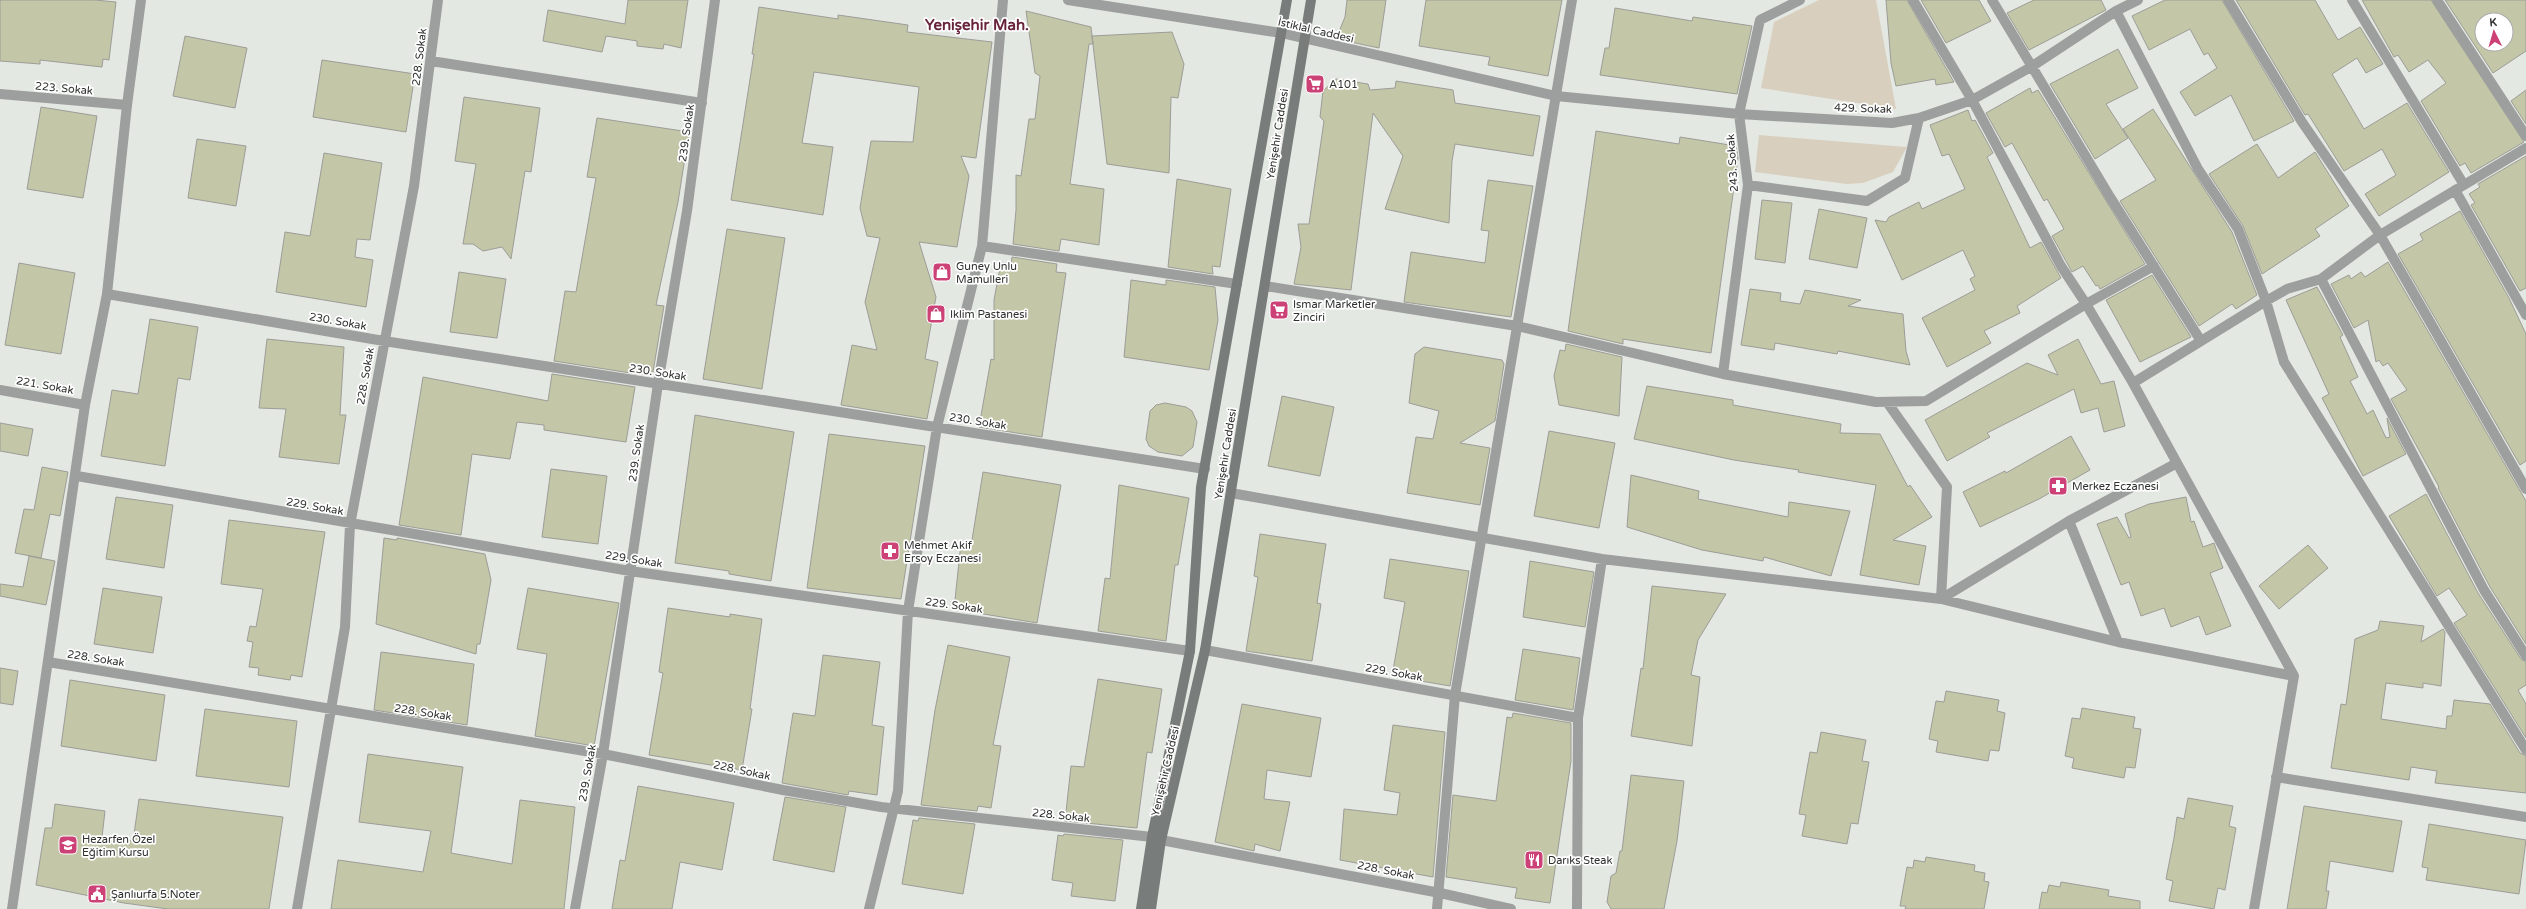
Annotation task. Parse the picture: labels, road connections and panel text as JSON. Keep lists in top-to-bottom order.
{
  "streets": {
    "main road": ["Yenişehir Caddesi"],
    "street": [
      "İstiklal Caddesi",
      "228. Sokak",
      "223. Sokak",
      "429. Sokak",
      "239. Sokak",
      "243. Sokak",
      "230. Sokak",
      "221. Sokak",
      "229. Sokak"
    ]
  },
  "crossings": [
    ["İstiklal Caddesi", "429. Sokak"],
    ["İstiklal Caddesi", "Yenişehir Caddesi"],
    ["228. Sokak", "239. Sokak"],
    ["228. Sokak", "Yenişehir Caddesi"],
    ["228. Sokak", "230. Sokak"],
    ["228. Sokak", "229. Sokak"],
    ["429. Sokak", "243. Sokak"],
    ["239. Sokak", "230. Sokak"],
    ["239. Sokak", "229. Sokak"],
    ["Yenişehir Caddesi", "230. Sokak"],
    ["Yenişehir Caddesi", "229. Sokak"]
  ],
  "districts": ["Yenişehir Mah."],
  "places": {
    "supermarket": ["A101", "Ismar Marketler Zinciri"],
    "shop": ["Guney Unlu Mamulleri", "Iklim Pastanesi"],
    "pharmacy": ["Merkez Eczanesi", "Mehmet Akif Ersoy Eczanesi"],
    "school or university": ["Hezarfen Özel Eğitim Kursu"],
    "restaurant": ["Darıks Steak"],
    "public building": ["Şanlıurfa 5.Noter"]
  },
  "north": "top"
}
